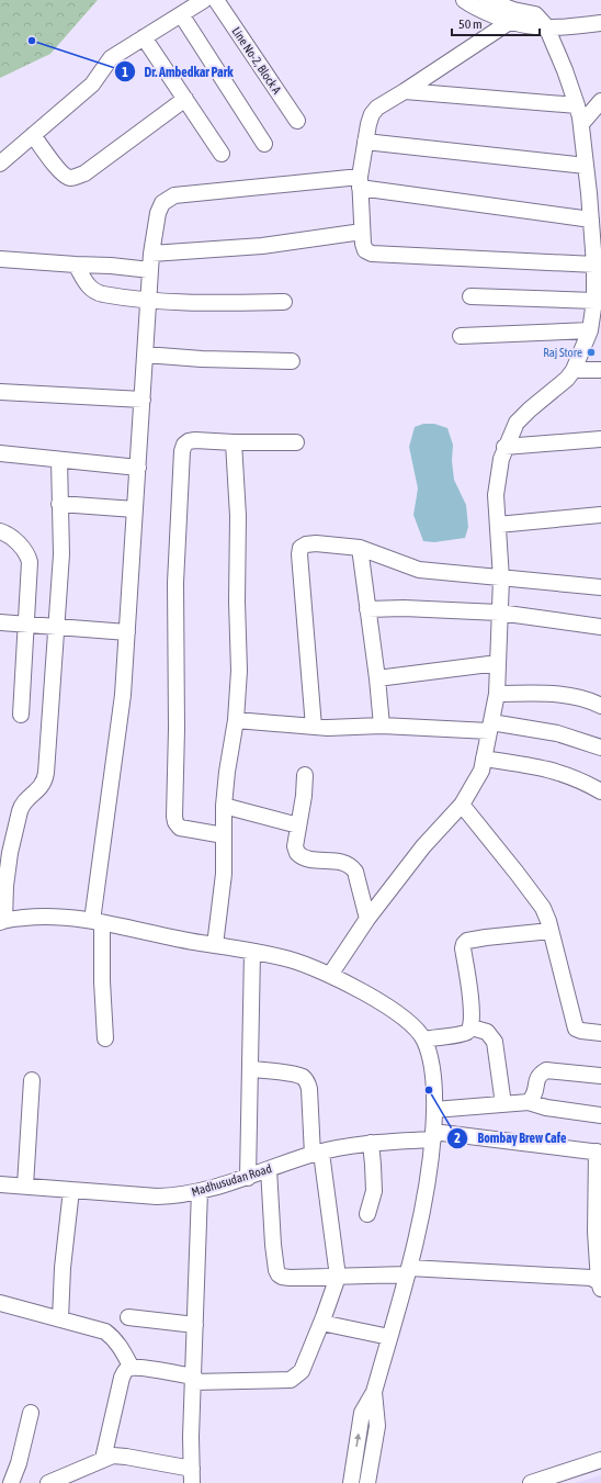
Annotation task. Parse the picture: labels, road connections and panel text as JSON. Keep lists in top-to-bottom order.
{
  "streets": {
    "street": ["Line No-2, Block A", "Madhusudan Road"]
  },
  "places": ["Dr. Ambedkar Park", "Raj Store", "Bombay Brew Cafe"],
  "scale_bar": "50 m"
}
